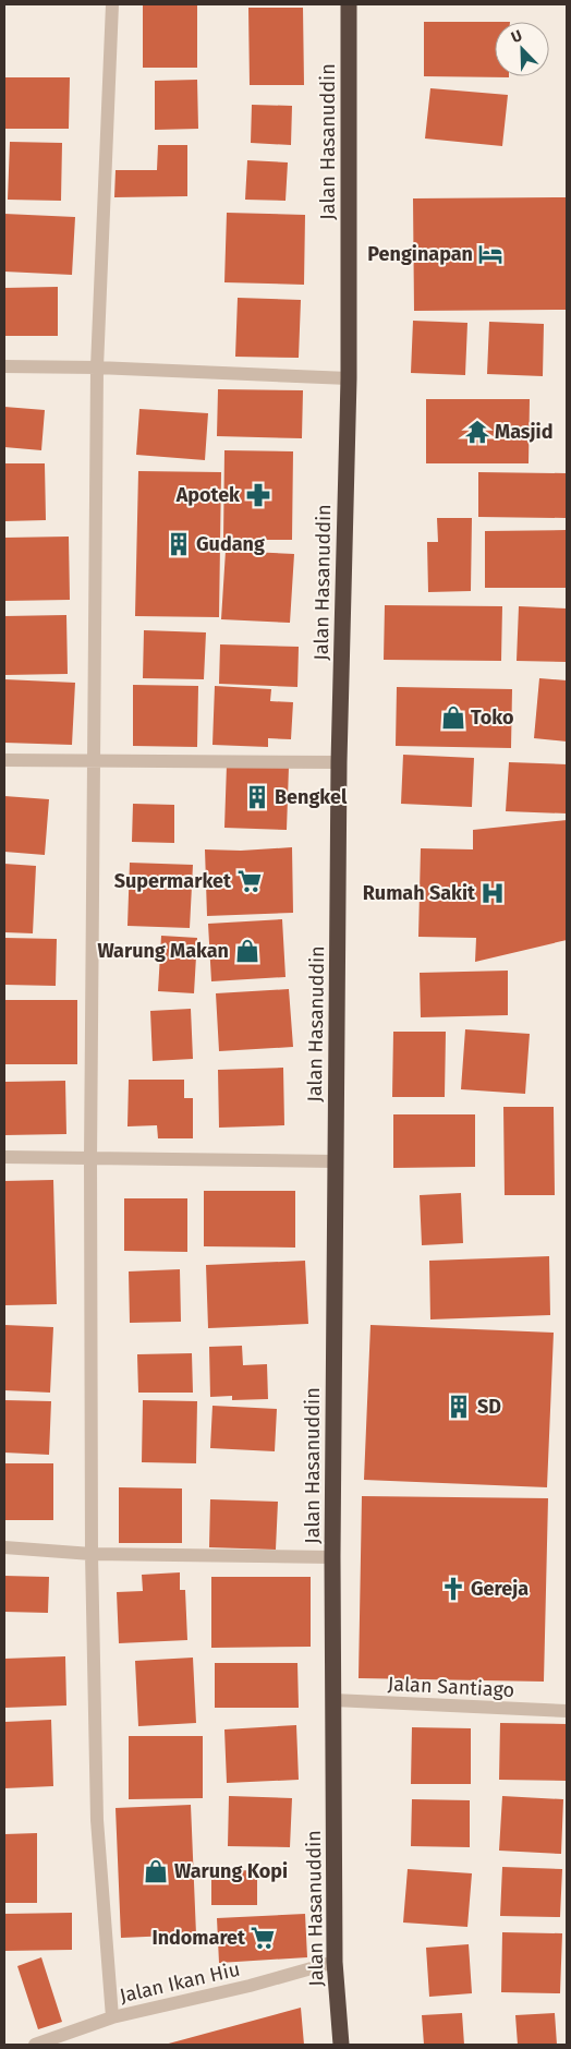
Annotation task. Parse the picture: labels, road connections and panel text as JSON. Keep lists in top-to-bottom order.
{
  "streets": {
    "highway": ["Jalan Hasanuddin"],
    "street": ["Jalan Santiago", "Jalan Ikan Hiu"]
  },
  "crossings": [
    ["Jalan Hasanuddin", "Jalan Santiago"],
    ["Jalan Hasanuddin", "Jalan Ikan Hiu"]
  ],
  "places": {
    "hotel": ["Penginapan"],
    "temple": ["Masjid"],
    "pharmacy": ["Apotek"],
    "building": ["Gudang", "Bengkel", "SD"],
    "shop": ["Toko", "Warung Makan", "Warung Kopi"],
    "supermarket": ["Supermarket", "Indomaret"],
    "hospital": ["Rumah Sakit"],
    "church": ["Gereja"]
  },
  "north": "top left"
}
